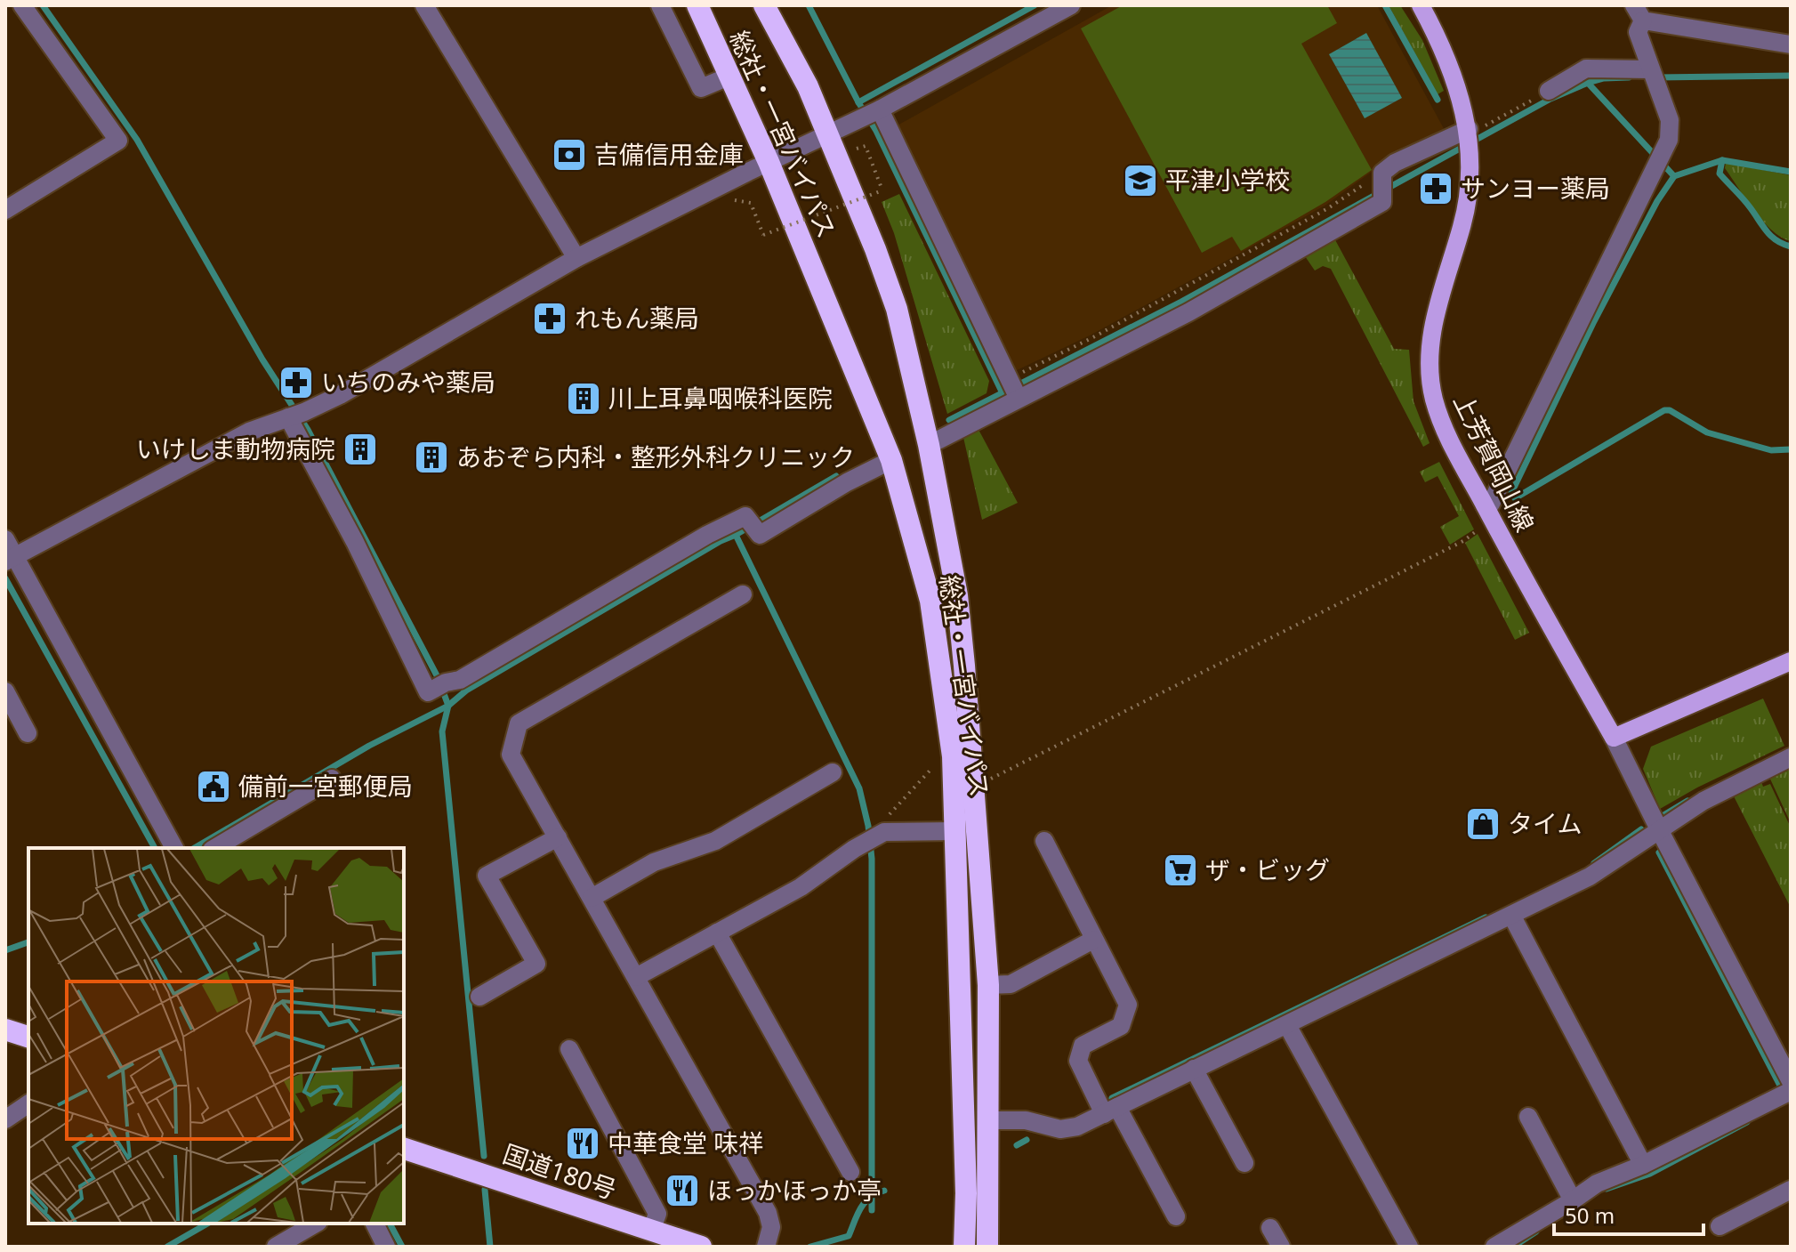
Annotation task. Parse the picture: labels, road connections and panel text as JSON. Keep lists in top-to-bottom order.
{
  "streets": {
    "highway": ["総社・一宮バイパス", "国道180号"],
    "main road": ["上芳賀岡山線"]
  },
  "places": {
    "bank": ["吉備信用金庫"],
    "school or university": ["平津小学校"],
    "pharmacy": ["サンヨー薬局", "れもん薬局", "いちのみや薬局"],
    "building": ["川上耳鼻咽喉科医院", "いけしま動物病院", "あおぞら内科・整形外科クリニック"],
    "public building": ["備前一宮郵便局"],
    "shop": ["タイム"],
    "supermarket": ["ザ・ビッグ"],
    "restaurant": ["中華食堂 味祥", "ほっかほっか亭"]
  },
  "scale_bar": "50 m"
}
